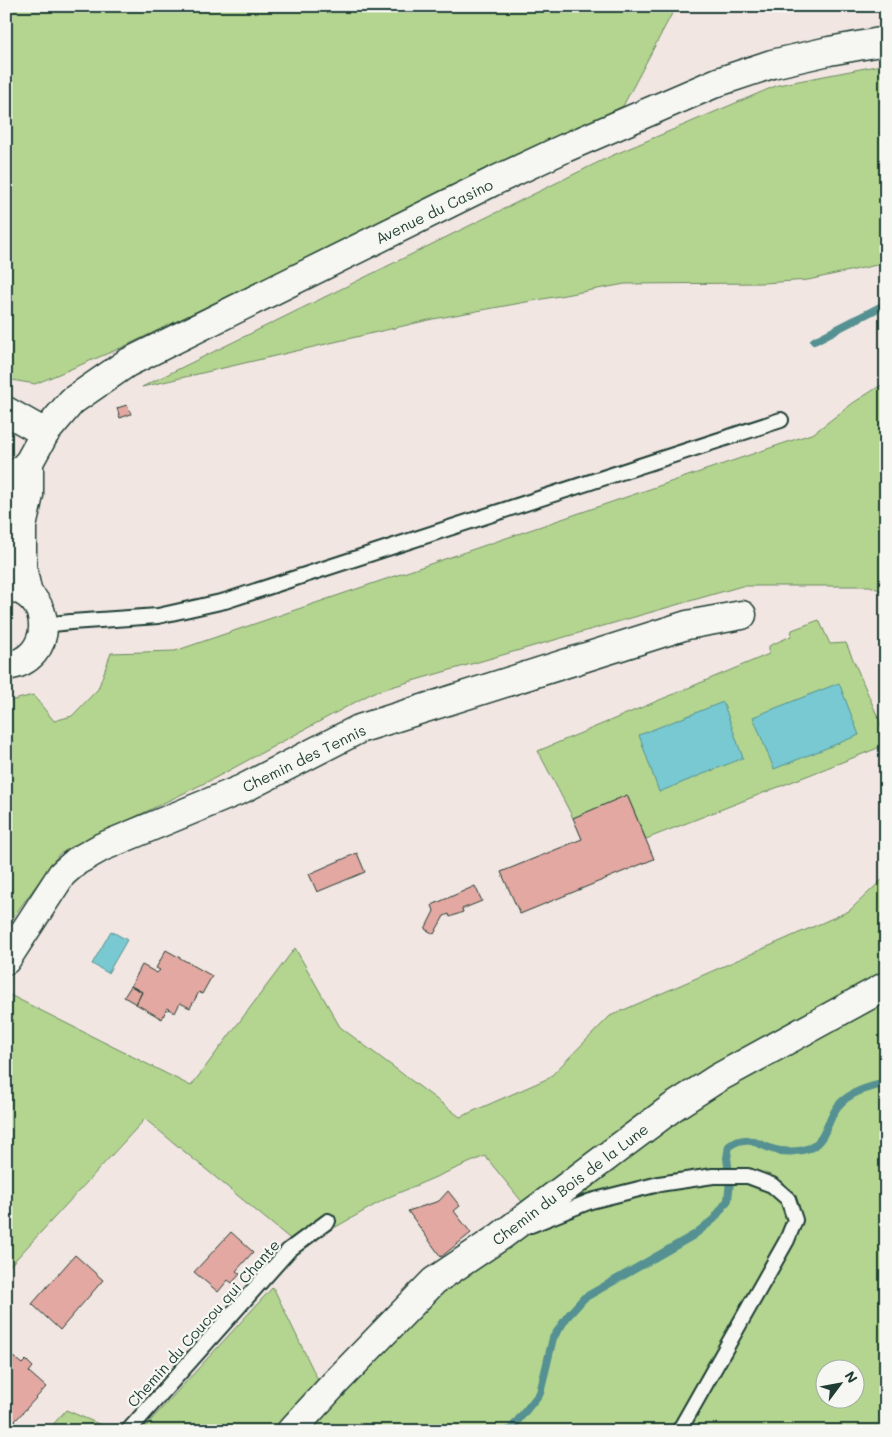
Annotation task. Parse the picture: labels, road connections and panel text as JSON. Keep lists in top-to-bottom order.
{
  "streets": {
    "street": ["Avenue du Casino", "Chemin des Tennis", "Chemin du Bois de la Lune"],
    "lane": ["Chemin du Coucou qui Chante"]
  },
  "north": "top right"
}
